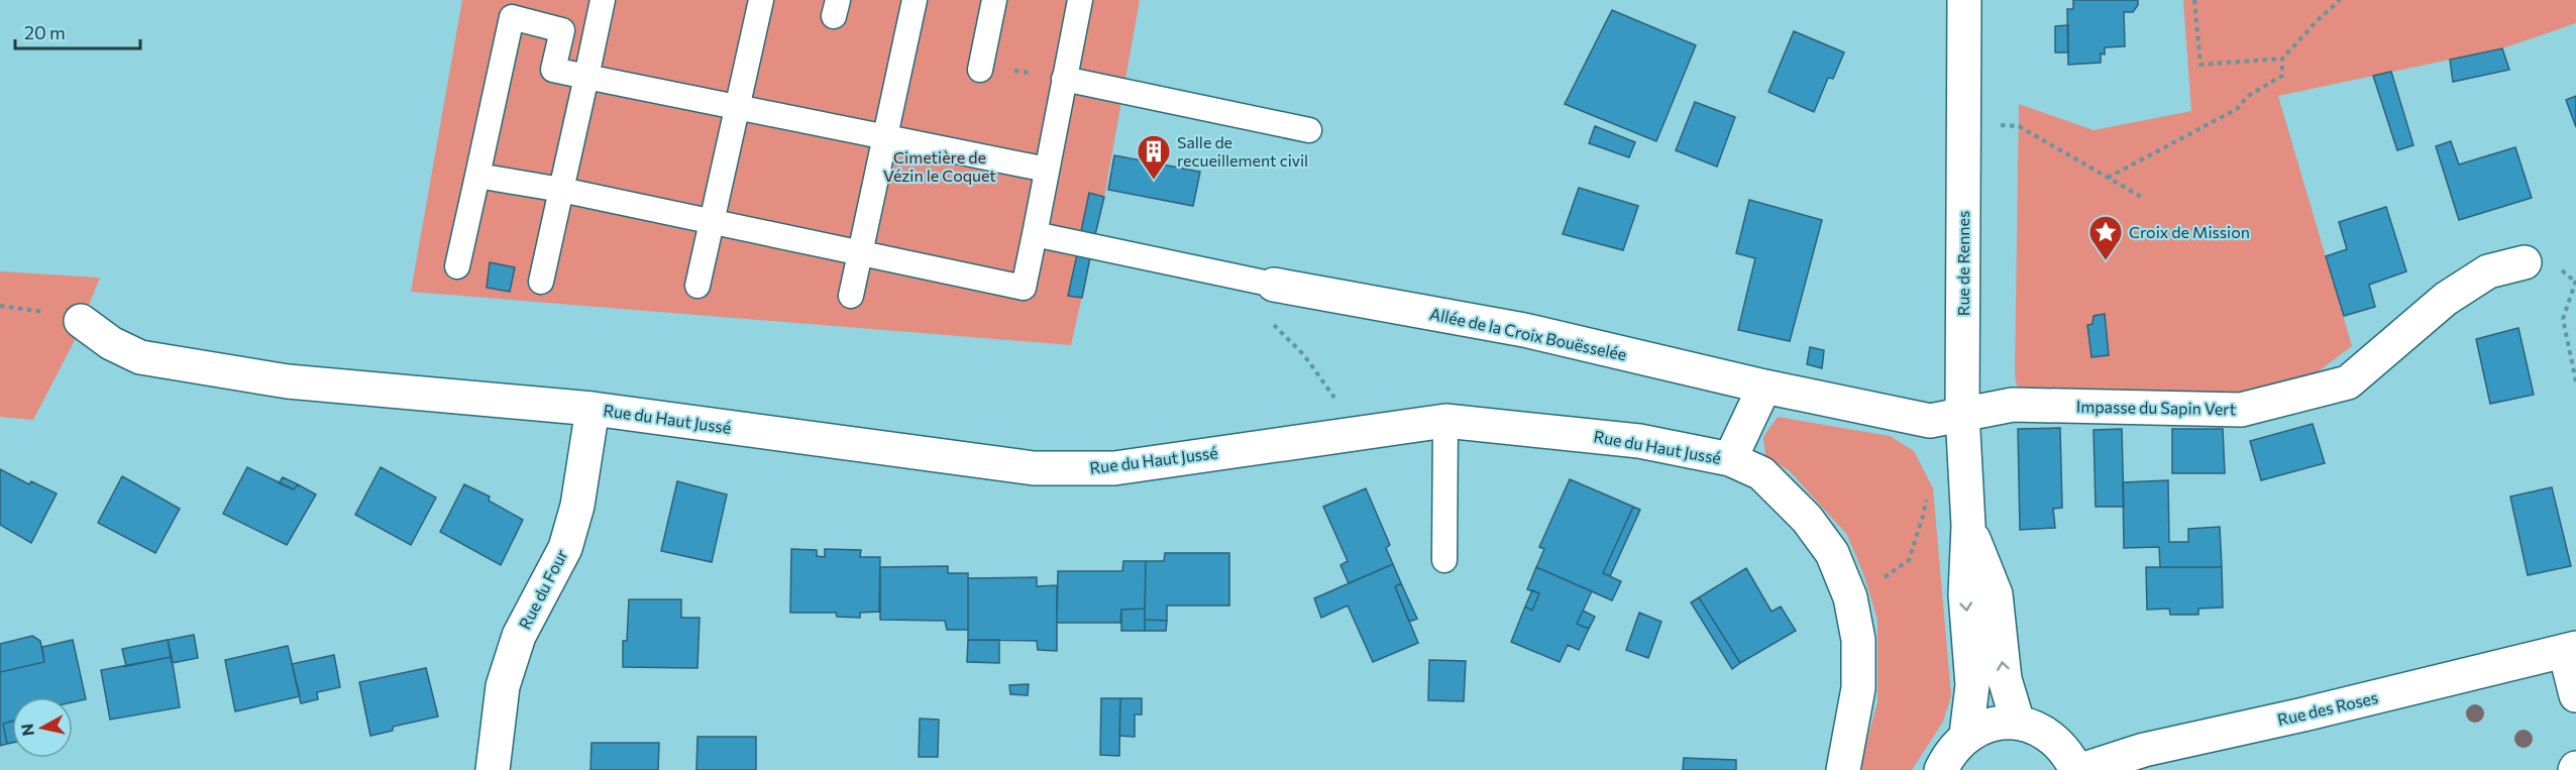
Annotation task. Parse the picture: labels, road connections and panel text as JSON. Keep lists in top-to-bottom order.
{
  "streets": {
    "street": [
      "Rue de Rennes",
      "Allée de la Croix Bouësselée",
      "Impasse du Sapin Vert",
      "Rue du Haut Jussé",
      "Rue du Four",
      "Rue des Roses"
    ]
  },
  "crossings": [
    ["Rue de Rennes", "Allée de la Croix Bouësselée"],
    ["Rue de Rennes", "Impasse du Sapin Vert"],
    ["Allée de la Croix Bouësselée", "Impasse du Sapin Vert"],
    ["Rue du Haut Jussé", "Rue du Four"]
  ],
  "parks": ["Cimetière de Vézin le Coquet"],
  "places": {
    "building": ["Salle de recueillement civil"],
    "place": ["Croix de Mission"]
  },
  "scale_bar": "20 m",
  "north": "left"
}
